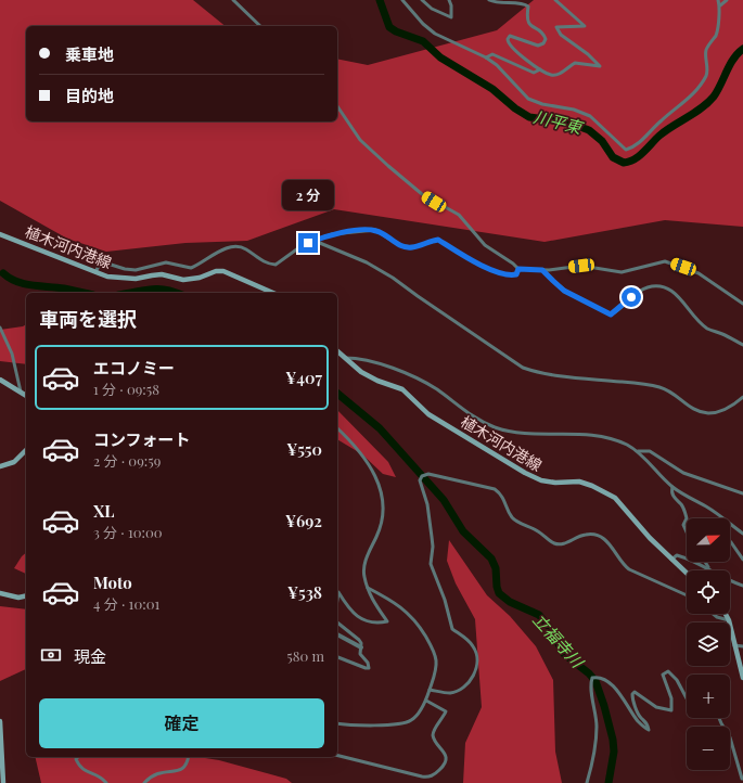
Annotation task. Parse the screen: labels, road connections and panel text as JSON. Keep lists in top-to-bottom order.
{
  "streets": {
    "main road": ["植木河内港線"]
  },
  "water": ["川平東", "立福寺川"],
  "north": "right",
  "page": {
    "banner": ["乗車地", "目的地"],
    "bubble": "2 分",
    "heading": "車両を選択",
    "list": [
      {
        "name": "エコノミー",
        "note": "1 分 · 09:58",
        "value": "¥407"
      },
      {
        "name": "コンフォート",
        "note": "2 分 · 09:59",
        "value": "¥550"
      },
      {
        "name": "XL",
        "note": "3 分 · 10:00",
        "value": "¥692"
      },
      {
        "name": "Moto",
        "note": "4 分 · 10:01",
        "value": "¥538"
      }
    ],
    "map_buttons": ["+", "−"],
    "pay": ["現金", "580 m"],
    "buttons": "確定"
  }
}
